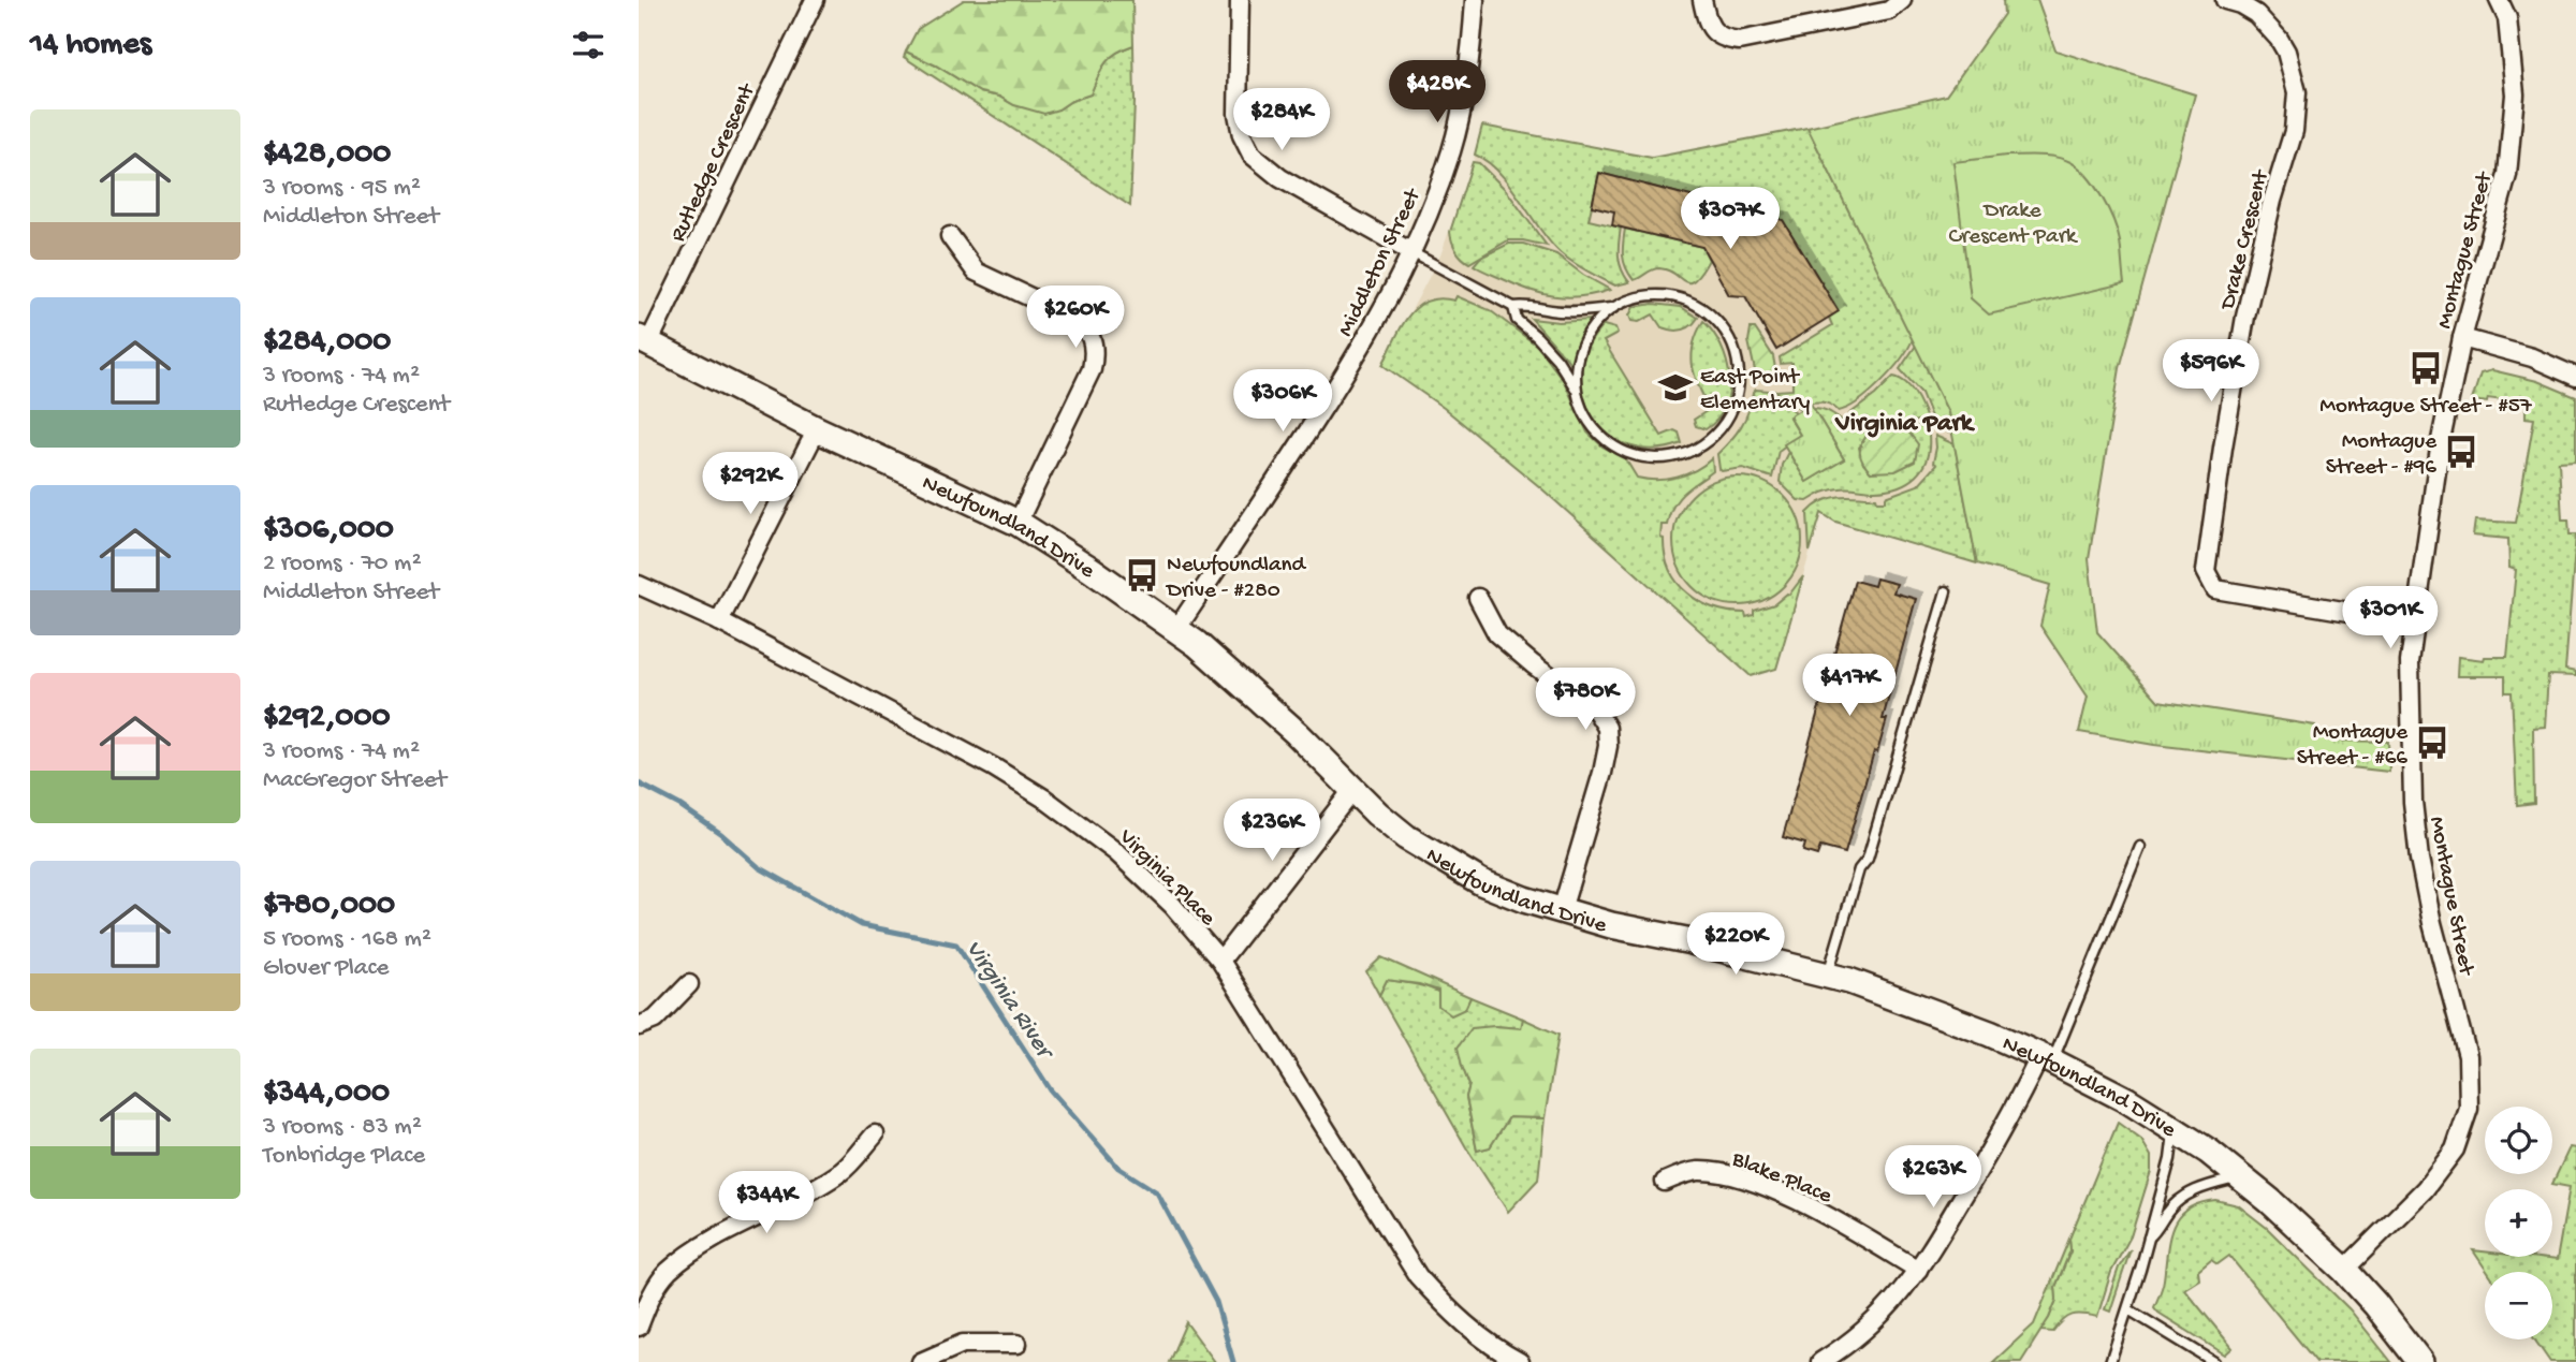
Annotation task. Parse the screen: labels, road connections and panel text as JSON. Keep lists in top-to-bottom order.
{
  "streets": {
    "street": [
      "Rutledge Crescent",
      "Drake Crescent",
      "Montague Street",
      "Middleton Street",
      "Newfoundland Drive",
      "Virginia Place",
      "Blake Place"
    ]
  },
  "crossings": [
    ["Rutledge Crescent", "Newfoundland Drive"],
    ["Drake Crescent", "Montague Street"],
    ["Montague Street", "Newfoundland Drive"],
    ["Middleton Street", "Newfoundland Drive"]
  ],
  "districts": ["Virginia Park"],
  "water": ["Virginia River"],
  "parks": ["Drake Crescent Park"],
  "places": {
    "bus stop": [
      "Montague Street - #57",
      "Montague Street - #96",
      "Newfoundland Drive - #280",
      "Montague Street - #66"
    ],
    "school or university": ["East Point Elementary"]
  },
  "page": {
    "heading": "14 homes",
    "price": [
      "$428K",
      "$284K",
      "$307K",
      "$260K",
      "$596K",
      "$306K",
      "$292K",
      "$301K",
      "$417K",
      "$780K",
      "$236K",
      "$220K",
      "$263K",
      "$344K"
    ],
    "list": [
      {
        "name": "$428,000",
        "note": "3 rooms · 95 m² · Middleton Street"
      },
      {
        "name": "$284,000",
        "note": "3 rooms · 74 m² · Rutledge Crescent"
      },
      {
        "name": "$306,000",
        "note": "2 rooms · 70 m² · Middleton Street"
      },
      {
        "name": "$292,000",
        "note": "3 rooms · 74 m² · MacGregor Street"
      },
      {
        "name": "$780,000",
        "note": "5 rooms · 168 m² · Glover Place"
      },
      {
        "name": "$344,000",
        "note": "3 rooms · 83 m² · Tonbridge Place"
      }
    ],
    "map_buttons": ["+", "−"]
  }
}
